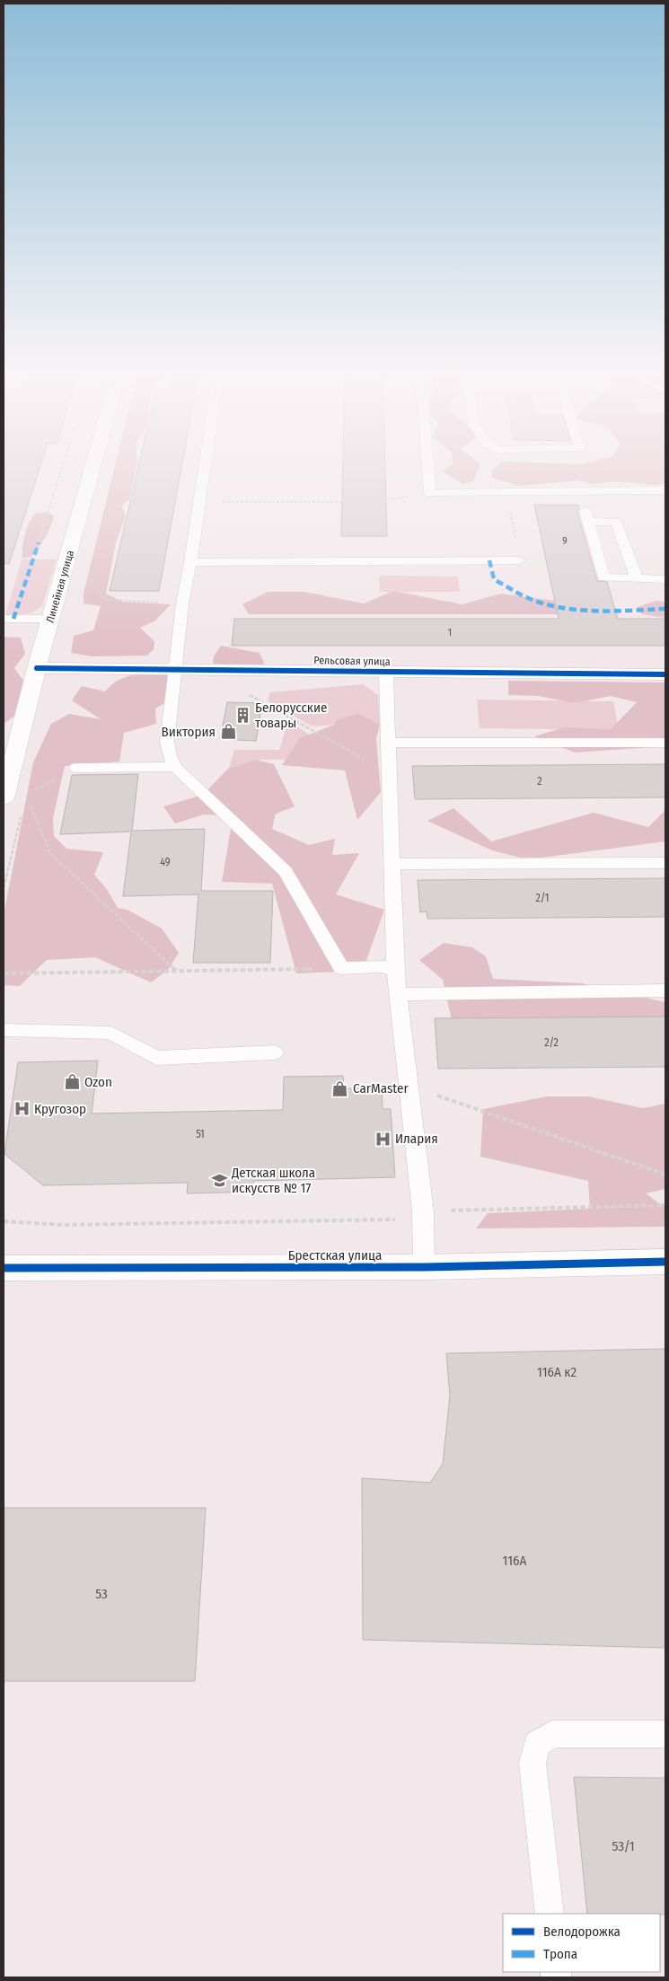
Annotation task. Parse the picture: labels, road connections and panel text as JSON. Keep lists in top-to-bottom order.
{
  "streets": {
    "street": ["Линейная улица", "Рельсовая улица", "Брестская улица"]
  },
  "crossings": [
    ["Линейная улица", "Рельсовая улица"]
  ],
  "places": {
    "building": ["Белорусские товары"],
    "shop": ["Виктория", "Ozon", "CarMaster"],
    "hospital": ["Кругозор", "Илария"],
    "school or university": ["Детская школа искусств № 17"]
  },
  "house_numbers": [
    "9",
    "1",
    "2",
    "49",
    "2/1",
    "2/2",
    "51",
    "116А к2",
    "116А",
    "53",
    "53/1"
  ],
  "legend": ["Велодорожка", "Тропа"]
}
